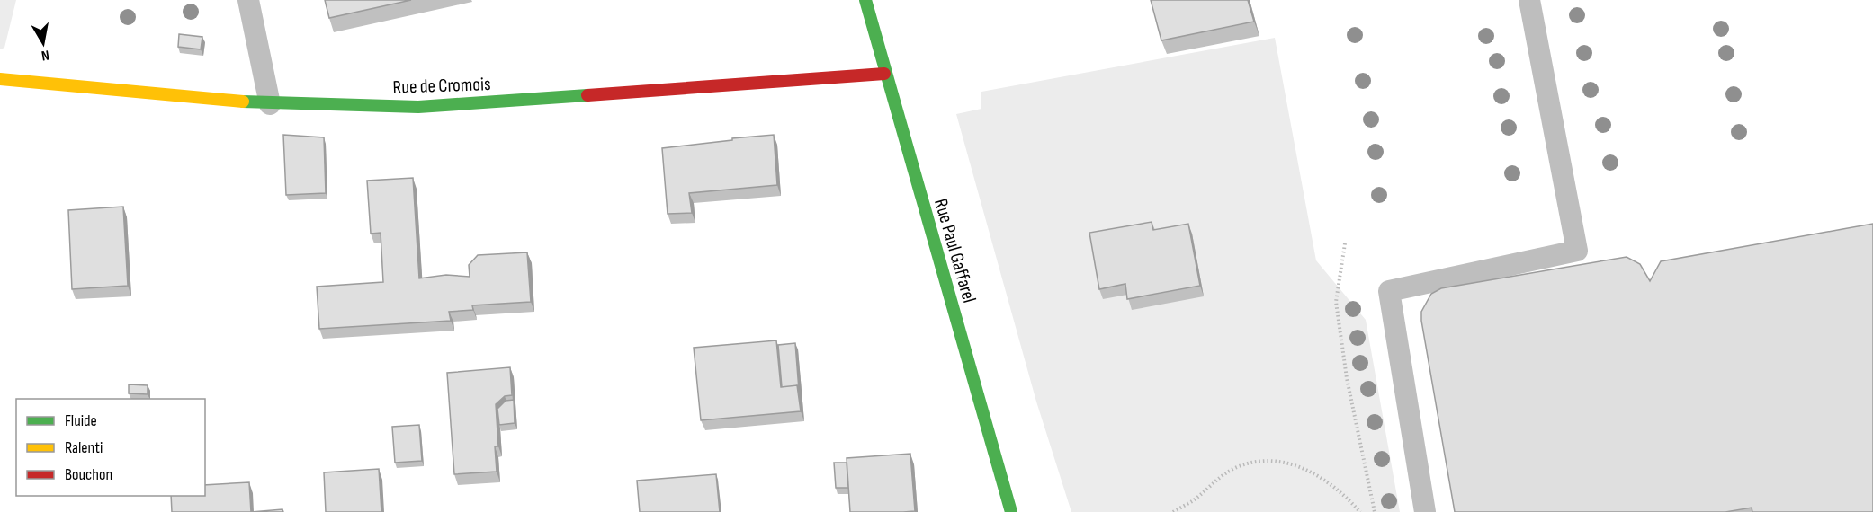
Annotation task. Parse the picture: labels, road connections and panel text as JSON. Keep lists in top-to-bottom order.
{
  "streets": {
    "street": ["Rue de Cromois", "Rue Paul Gaffarel"]
  },
  "crossings": [
    ["Rue de Cromois", "Rue Paul Gaffarel"]
  ],
  "legend": ["Fluide", "Ralenti", "Bouchon"],
  "north": "bottom"
}
